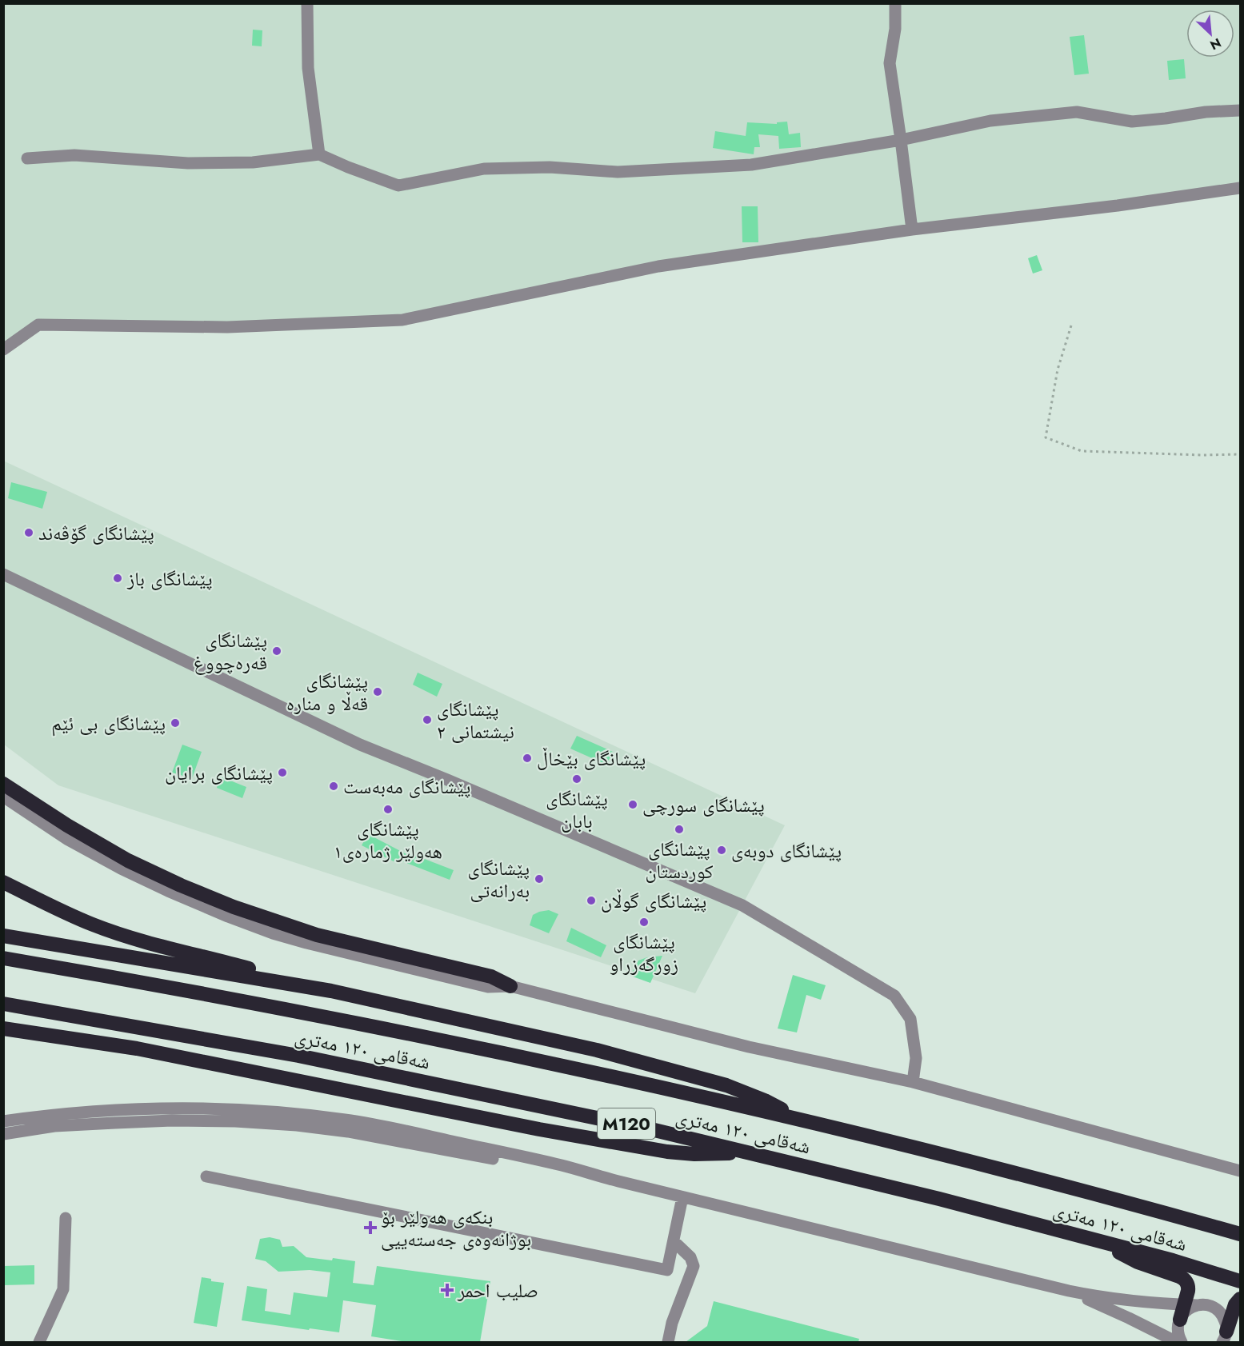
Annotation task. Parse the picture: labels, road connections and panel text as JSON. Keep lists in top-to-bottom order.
{
  "streets": {
    "highway": ["شەقامی ١٢٠ مەتری", "M120"]
  },
  "places": {
    "other": [
      "پێشانگای گۆڤەند",
      "پێشانگای باز",
      "پێشانگای قەرەچووغ",
      "پێشانگای قەڵا و منارە",
      "پێشانگای نیشتمانی ٢",
      "پێشانگای بی ئێم",
      "پێشانگای بێخاڵ",
      "پێشانگای برایان",
      "پێشانگای بابان",
      "پێشانگای مەبەست",
      "پێشانگای سورچی",
      "پێشانگای هەولێر ژمارەی١",
      "پێشانگای کوردستان",
      "پێشانگای دوبەی",
      "پێشانگای بەرانەتی",
      "پێشانگای گوڵان",
      "پێشانگای زورگەزراو"
    ],
    "health": ["بنکەی هەولێر بۆ بوژانەوەی جەستەییی", "صلیب احمر"]
  },
  "north": "bottom right"
}
